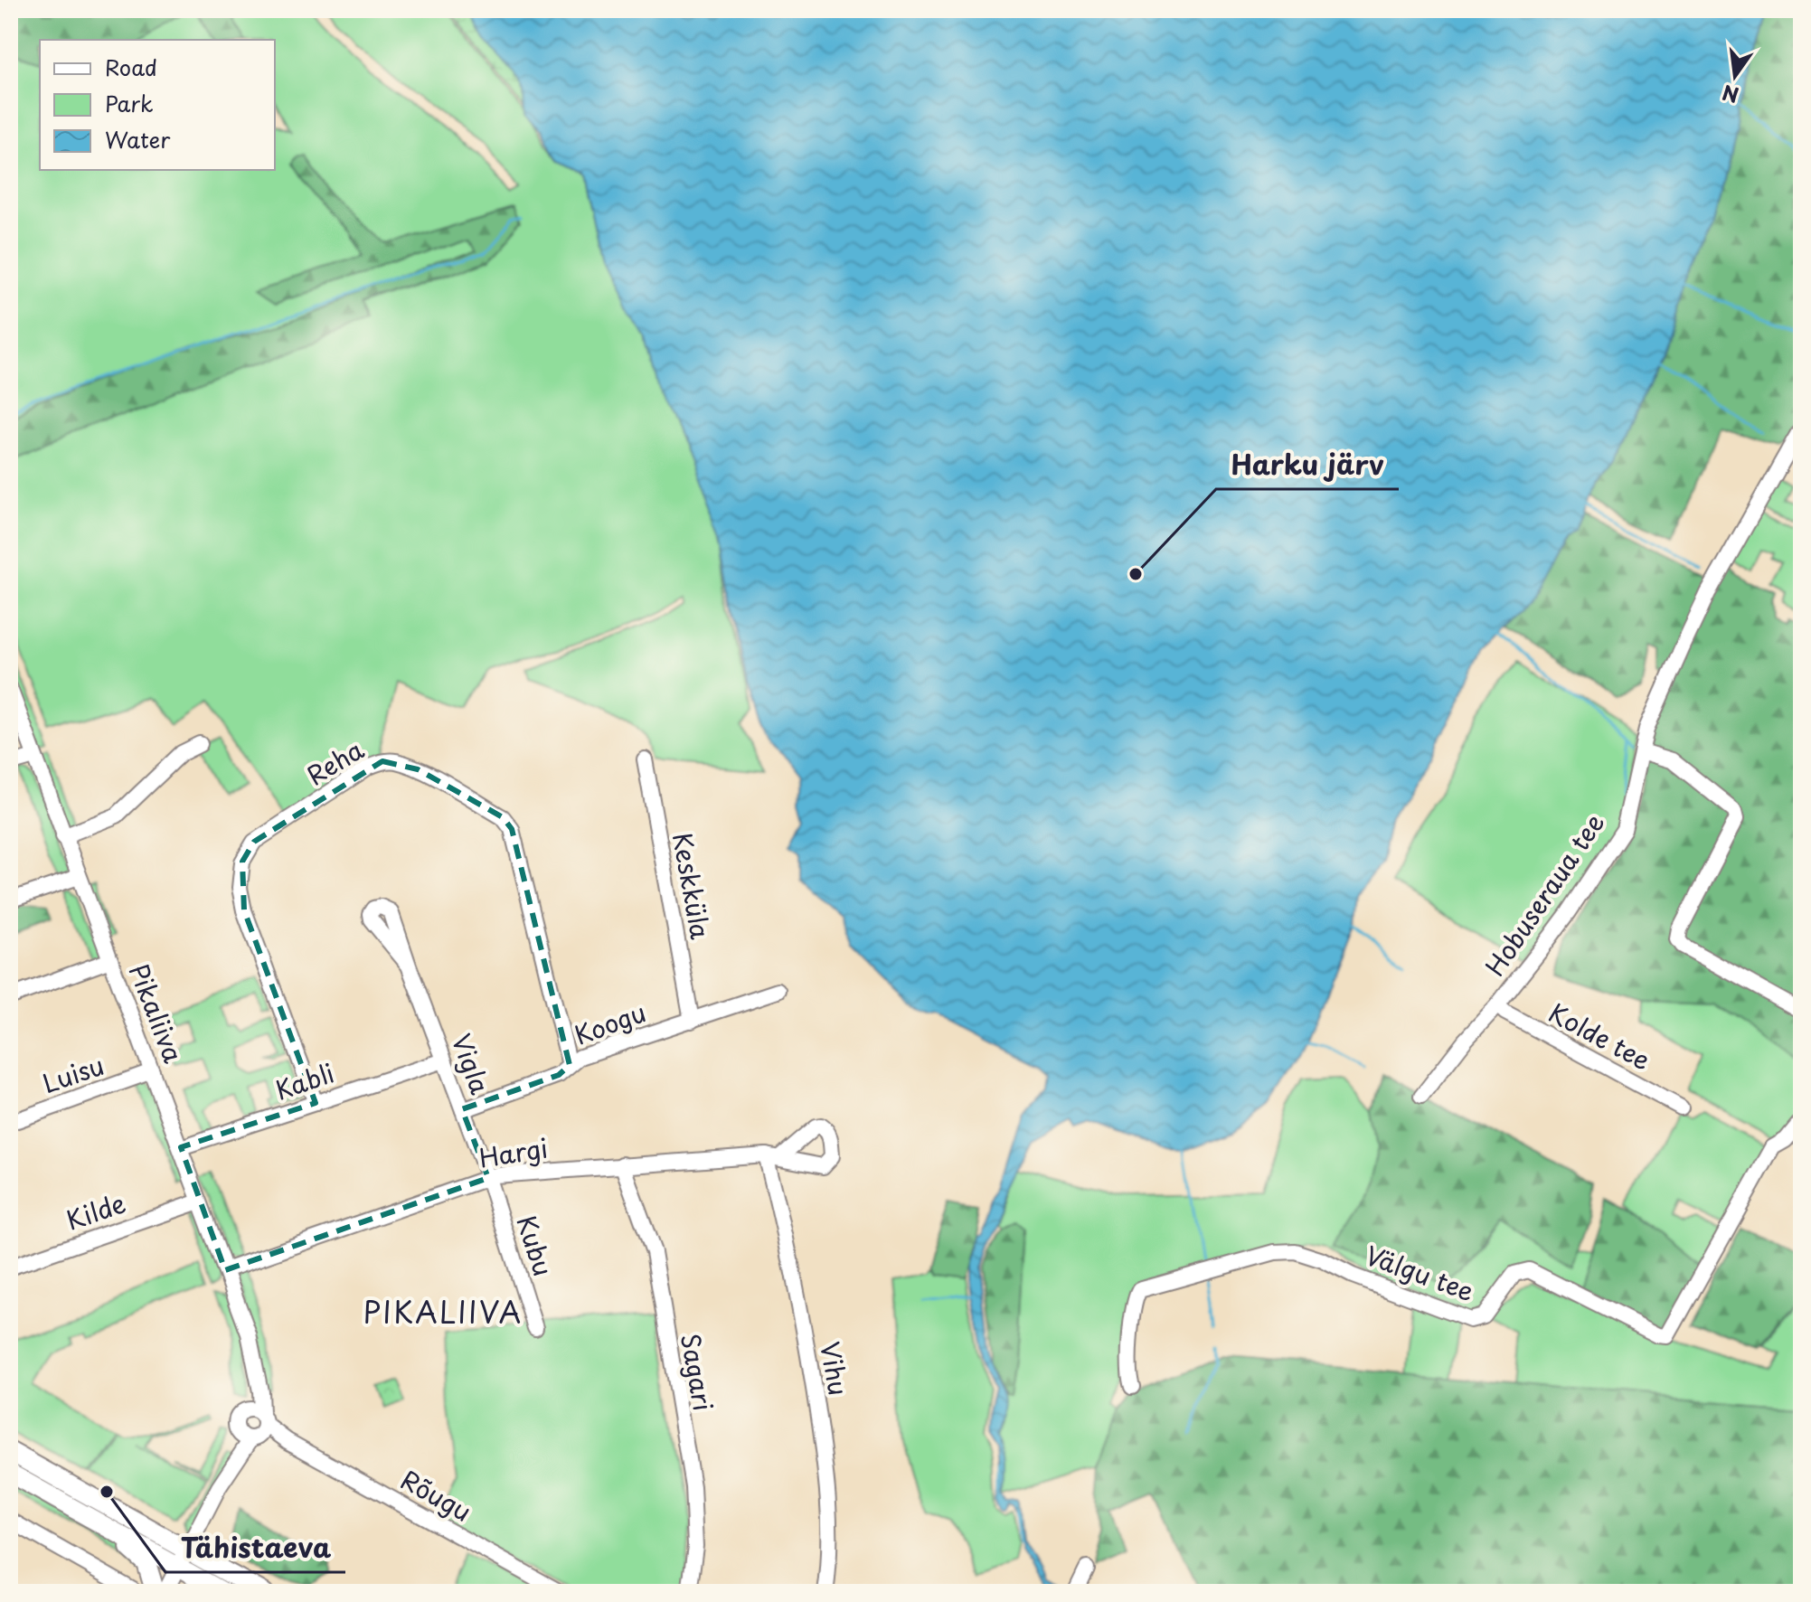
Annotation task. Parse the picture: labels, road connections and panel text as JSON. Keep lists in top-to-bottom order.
{
  "streets": {
    "street": [
      "Reha",
      "Keskküla",
      "Hobuseraua tee",
      "Pikaliiva",
      "Koogu",
      "Kolde tee",
      "Vigla",
      "Luisu",
      "Kabli",
      "Hargi",
      "Kilde",
      "Kubu",
      "Välgu tee",
      "Vihu",
      "Sagari",
      "Rõugu"
    ]
  },
  "crossings": [
    ["Reha", "Koogu"],
    ["Reha", "Kabli"],
    ["Keskküla", "Koogu"],
    ["Hobuseraua tee", "Kolde tee"],
    ["Pikaliiva", "Luisu"],
    ["Pikaliiva", "Kabli"],
    ["Pikaliiva", "Hargi"],
    ["Pikaliiva", "Kilde"],
    ["Pikaliiva", "Rõugu"],
    ["Koogu", "Vigla"],
    ["Vigla", "Kabli"],
    ["Vigla", "Hargi"],
    ["Vigla", "Kubu"],
    ["Hargi", "Kubu"],
    ["Hargi", "Vihu"],
    ["Hargi", "Sagari"]
  ],
  "districts": ["PIKALIIVA"],
  "places": ["Harku järv", "Tähistaeva"],
  "legend": ["Road", "Park", "Water"],
  "north": "bottom"
}
